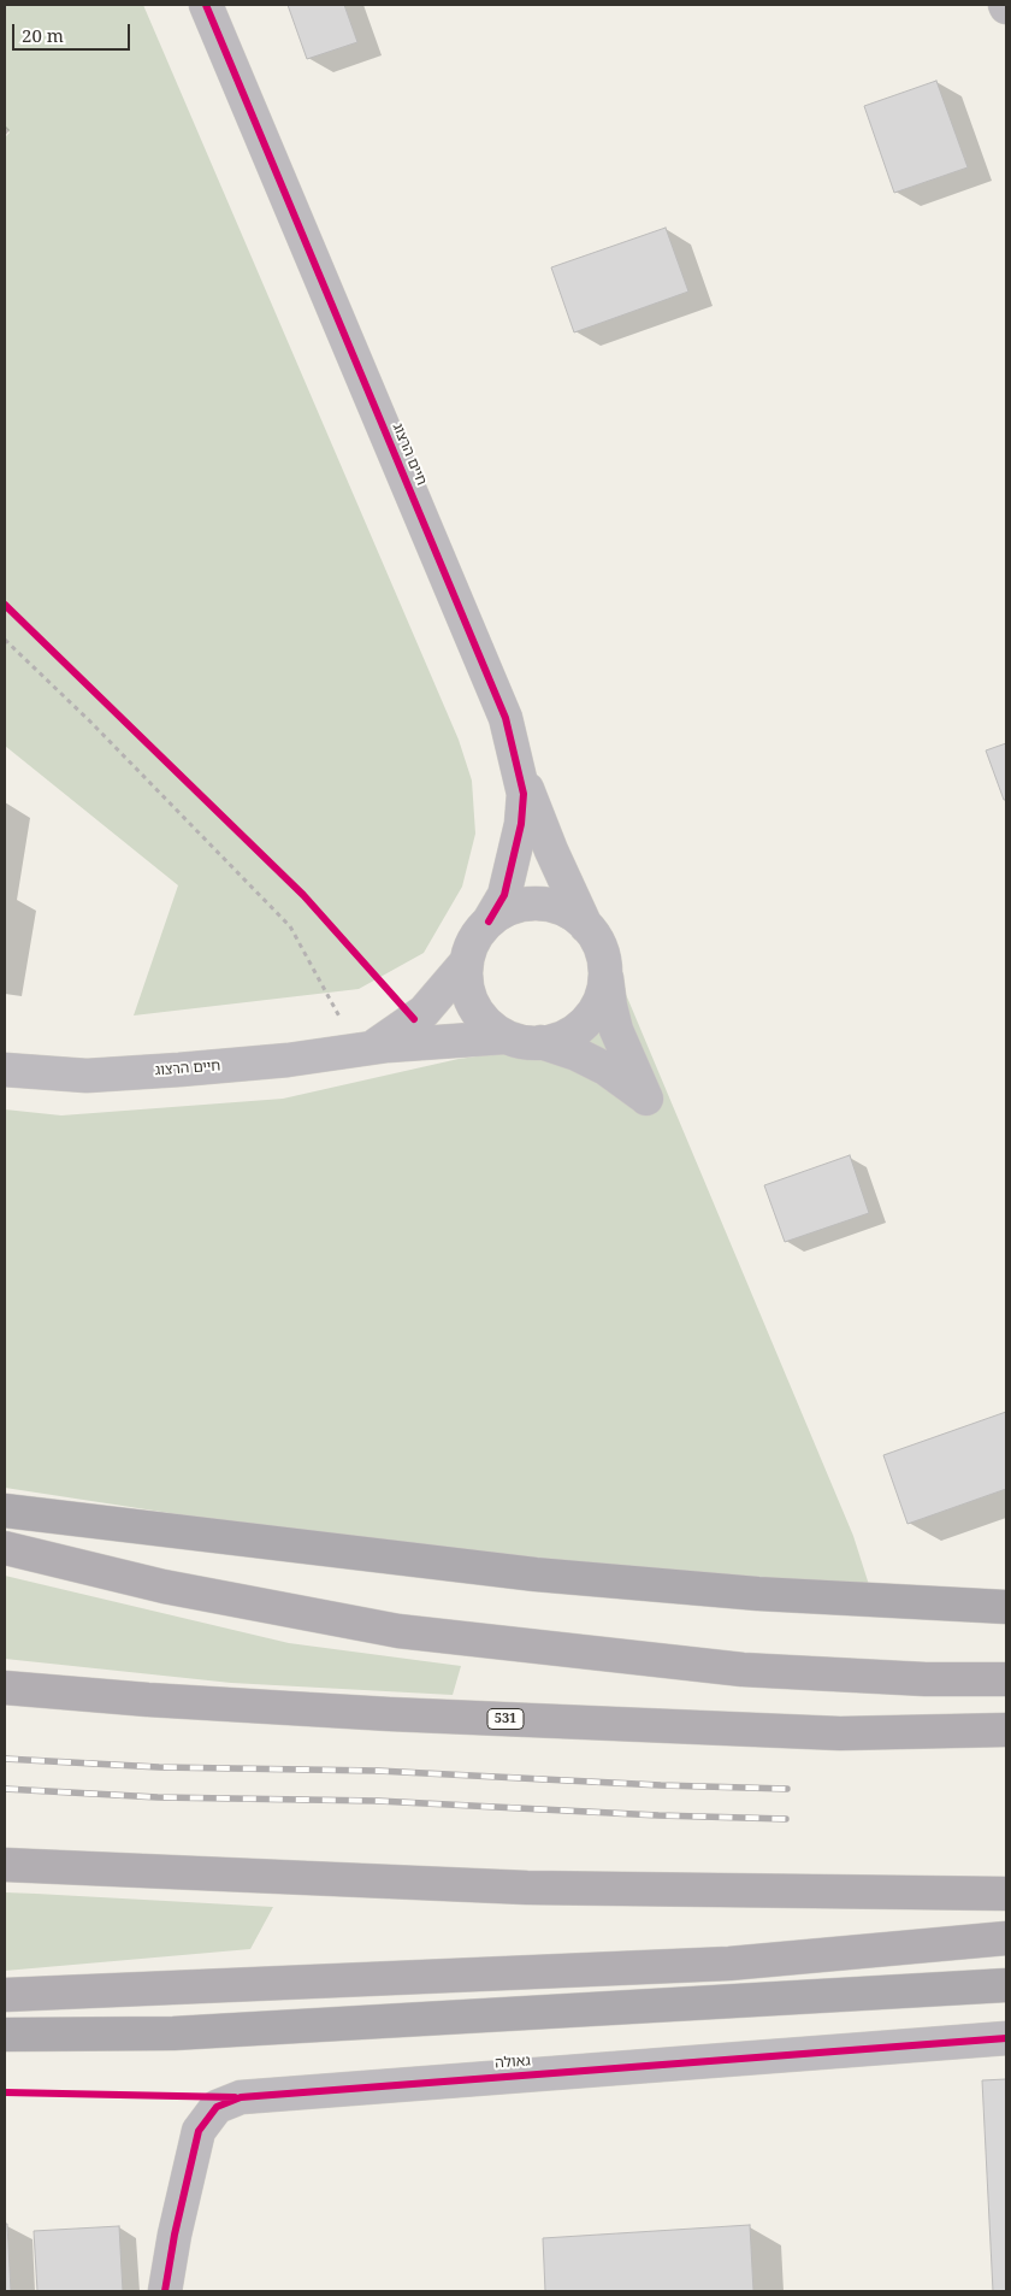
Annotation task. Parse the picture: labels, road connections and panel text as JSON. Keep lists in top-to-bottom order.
{
  "streets": {
    "highway": ["531"],
    "street": ["חיים הרצוג", "גאולה"]
  },
  "scale_bar": "20 m"
}
